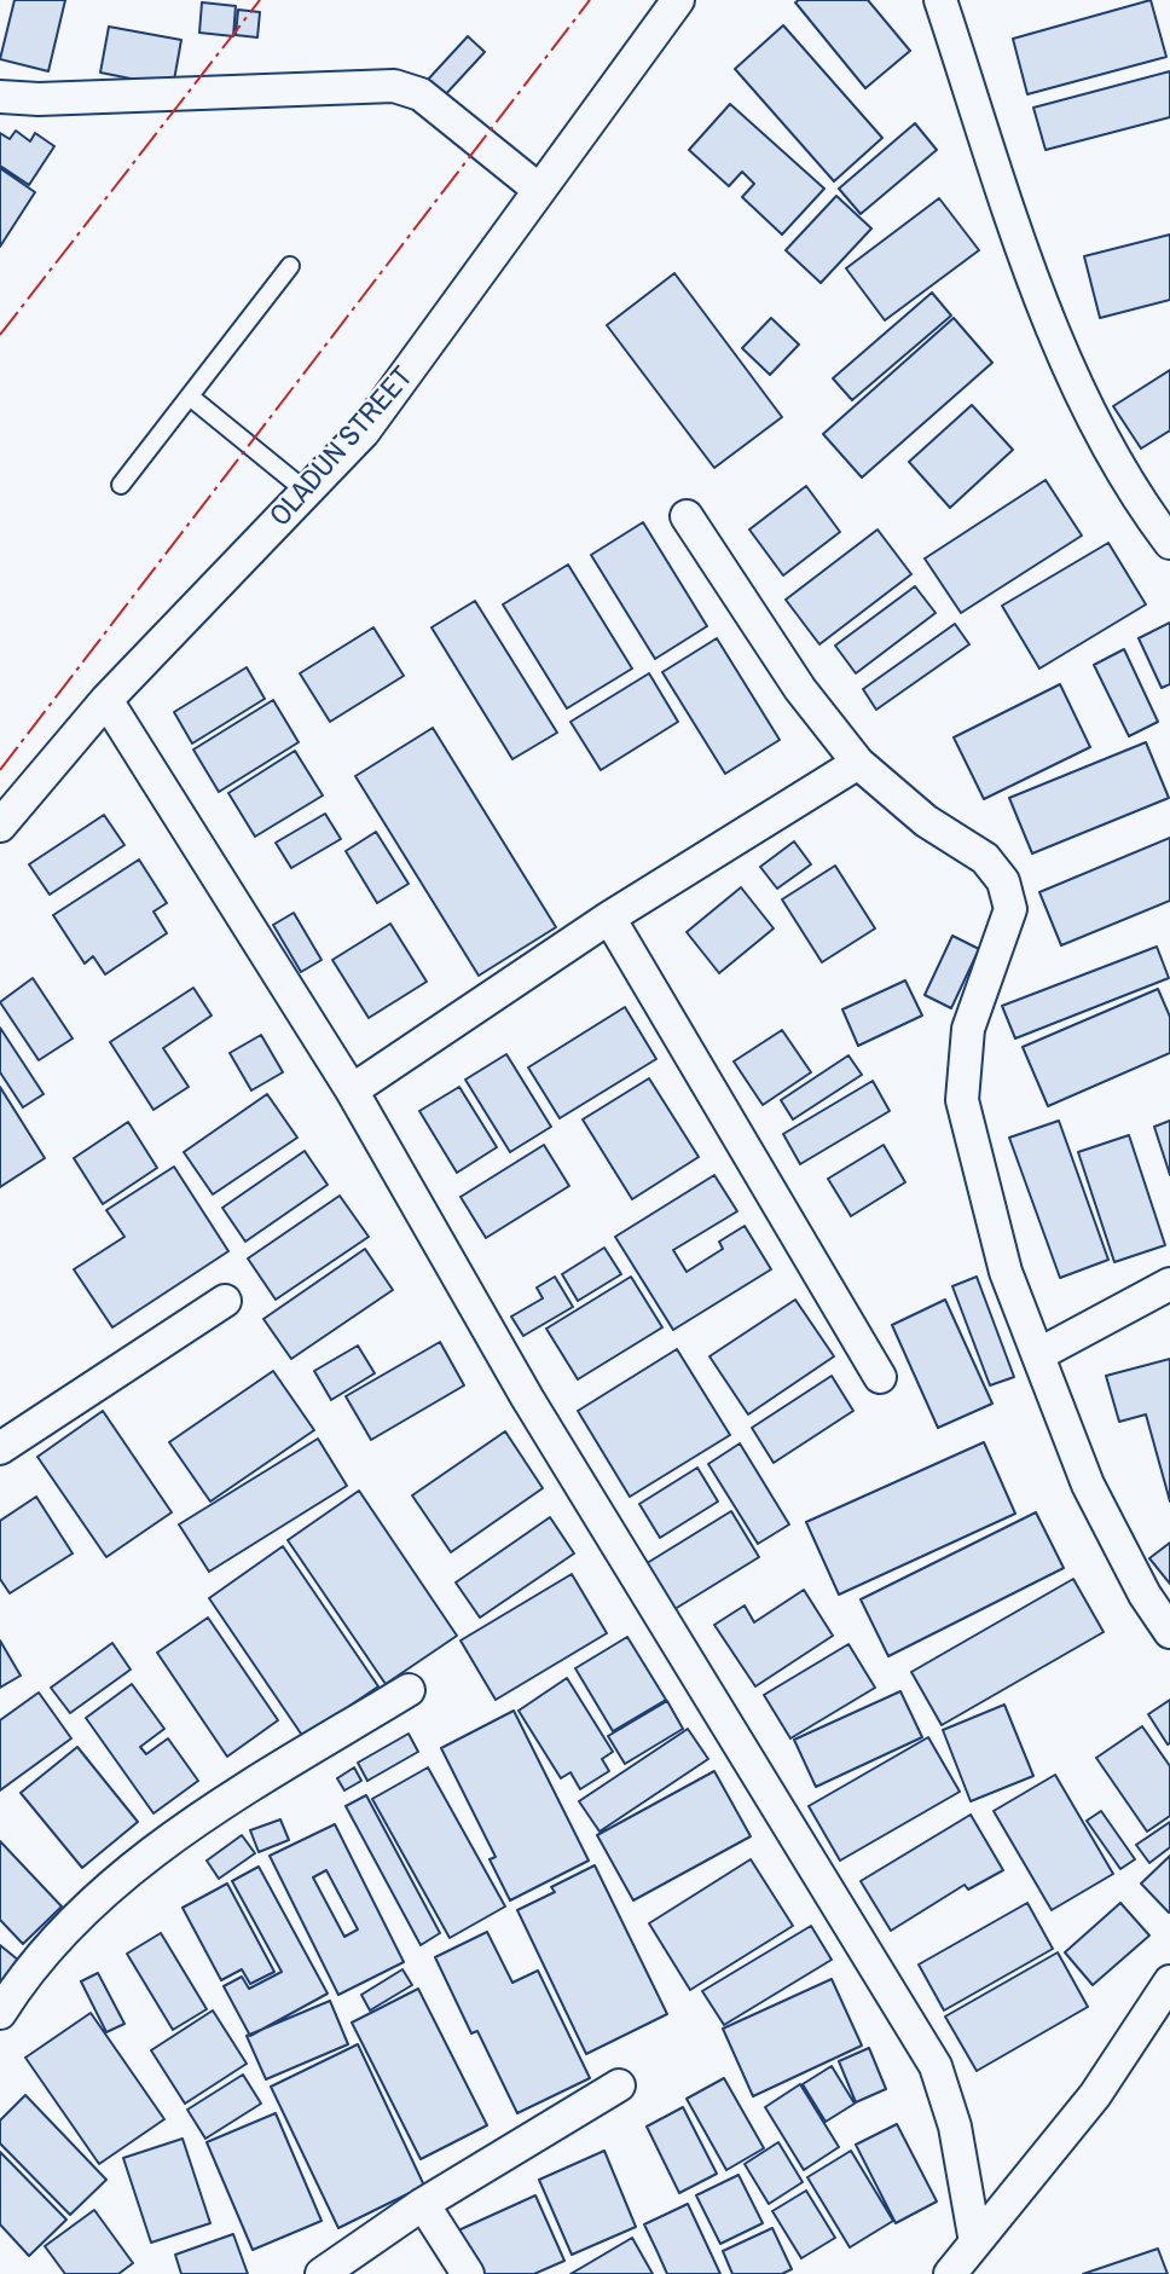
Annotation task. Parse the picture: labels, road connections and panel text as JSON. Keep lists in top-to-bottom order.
{
  "streets": {
    "street": ["OLADUN STREET"]
  }
}
